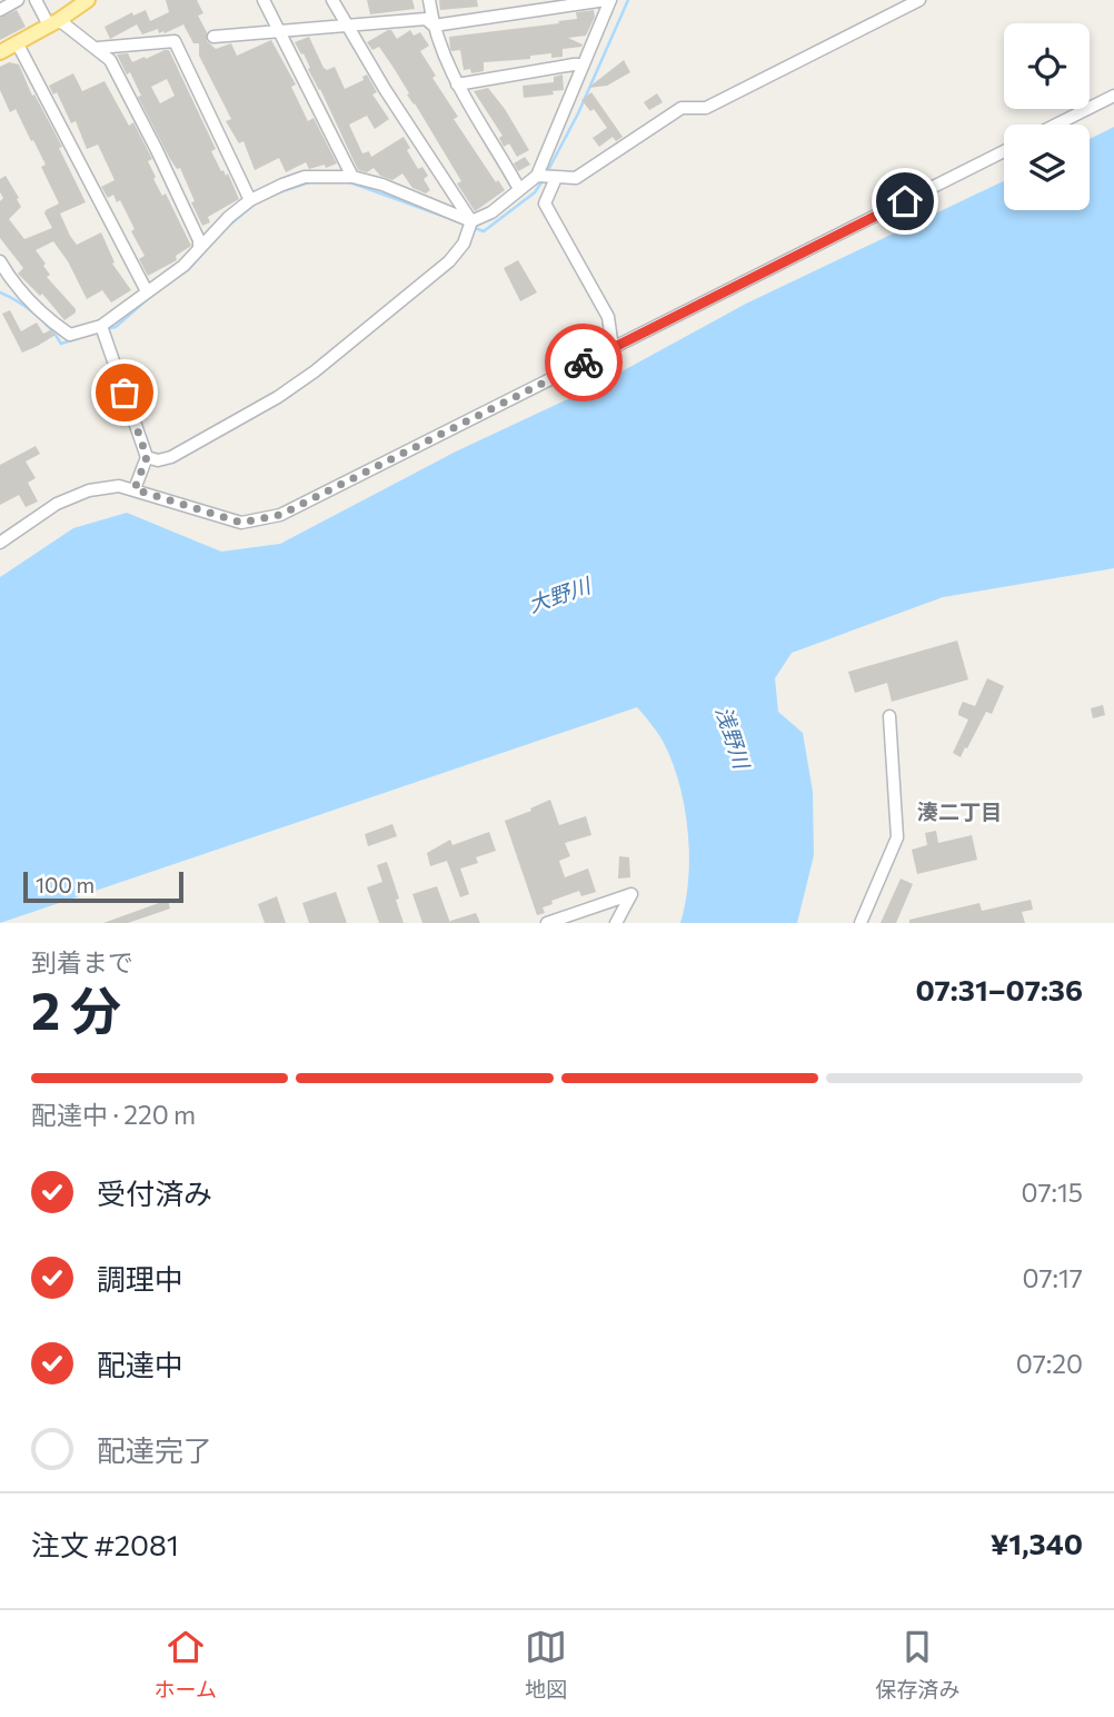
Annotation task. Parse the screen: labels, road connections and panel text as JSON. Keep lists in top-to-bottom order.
{
  "districts": ["湊二丁目"],
  "water": ["大野川", "浅野川"],
  "scale_bar": "100 m",
  "page": {
    "scale": "100 m",
    "heading": ["2 分", "到着まで", "07:31–07:36"],
    "panel": ["注文 #2081", "¥1,340"],
    "bar": "配達中 · 220 m",
    "list": [
      ["受付済み", "07:15"],
      ["調理中", "07:17"],
      ["配達中", "07:20"],
      "配達完了"
    ],
    "tabs": ["ホーム", "地図", "保存済み"]
  }
}
